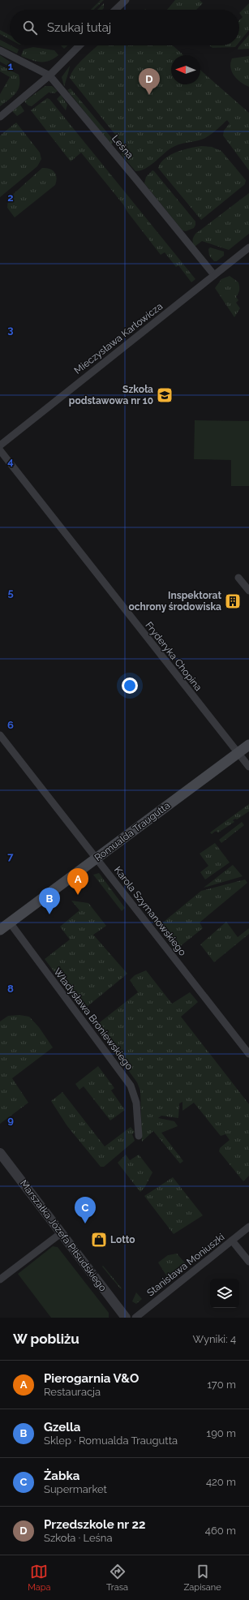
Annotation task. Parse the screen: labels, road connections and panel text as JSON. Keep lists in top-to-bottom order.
{
  "streets": {
    "main road": ["Romualda Traugutta"],
    "street": [
      "Leśna",
      "Mieczysława Karłowicza",
      "Fryderyka Chopina",
      "Karola Szymanowskiego",
      "Władysława Broniewskiego",
      "Marszałka Józefa Piłsudskiego",
      "Stanisława Moniuszki"
    ]
  },
  "crossings": [
    ["Leśna", "Mieczysława Karłowicza"],
    ["Fryderyka Chopina", "Romualda Traugutta"],
    ["Romualda Traugutta", "Karola Szymanowskiego"],
    ["Romualda Traugutta", "Władysława Broniewskiego"]
  ],
  "places": {
    "school or university": ["Szkoła podstawowa nr 10"],
    "building": ["Inspektorat ochrony środowiska"],
    "shop": ["Lotto"]
  },
  "north": "left",
  "page": {
    "search": "Szukaj tutaj",
    "pins": [
      "D",
      "A",
      "B",
      "C"
    ],
    "heading": ["W pobliżu", "Wyniki: 4"],
    "list": [
      {
        "mark": "A",
        "name": "Pierogarnia V&O",
        "note": "Restauracja",
        "value": "170 m"
      },
      {
        "mark": "B",
        "name": "Gzella",
        "note": "Sklep · Romualda Traugutta",
        "value": "190 m"
      },
      {
        "mark": "C",
        "name": "Żabka",
        "note": "Supermarket",
        "value": "420 m"
      },
      {
        "mark": "D",
        "name": "Przedszkole nr 22",
        "note": "Szkoła · Leśna",
        "value": "460 m"
      }
    ],
    "nav": ["Mapa", "Trasa", "Zapisane"]
  },
  "grid": {
    "rows": [
      "1",
      "2",
      "3",
      "4",
      "5",
      "6",
      "7",
      "8",
      "9"
    ]
  }
}
